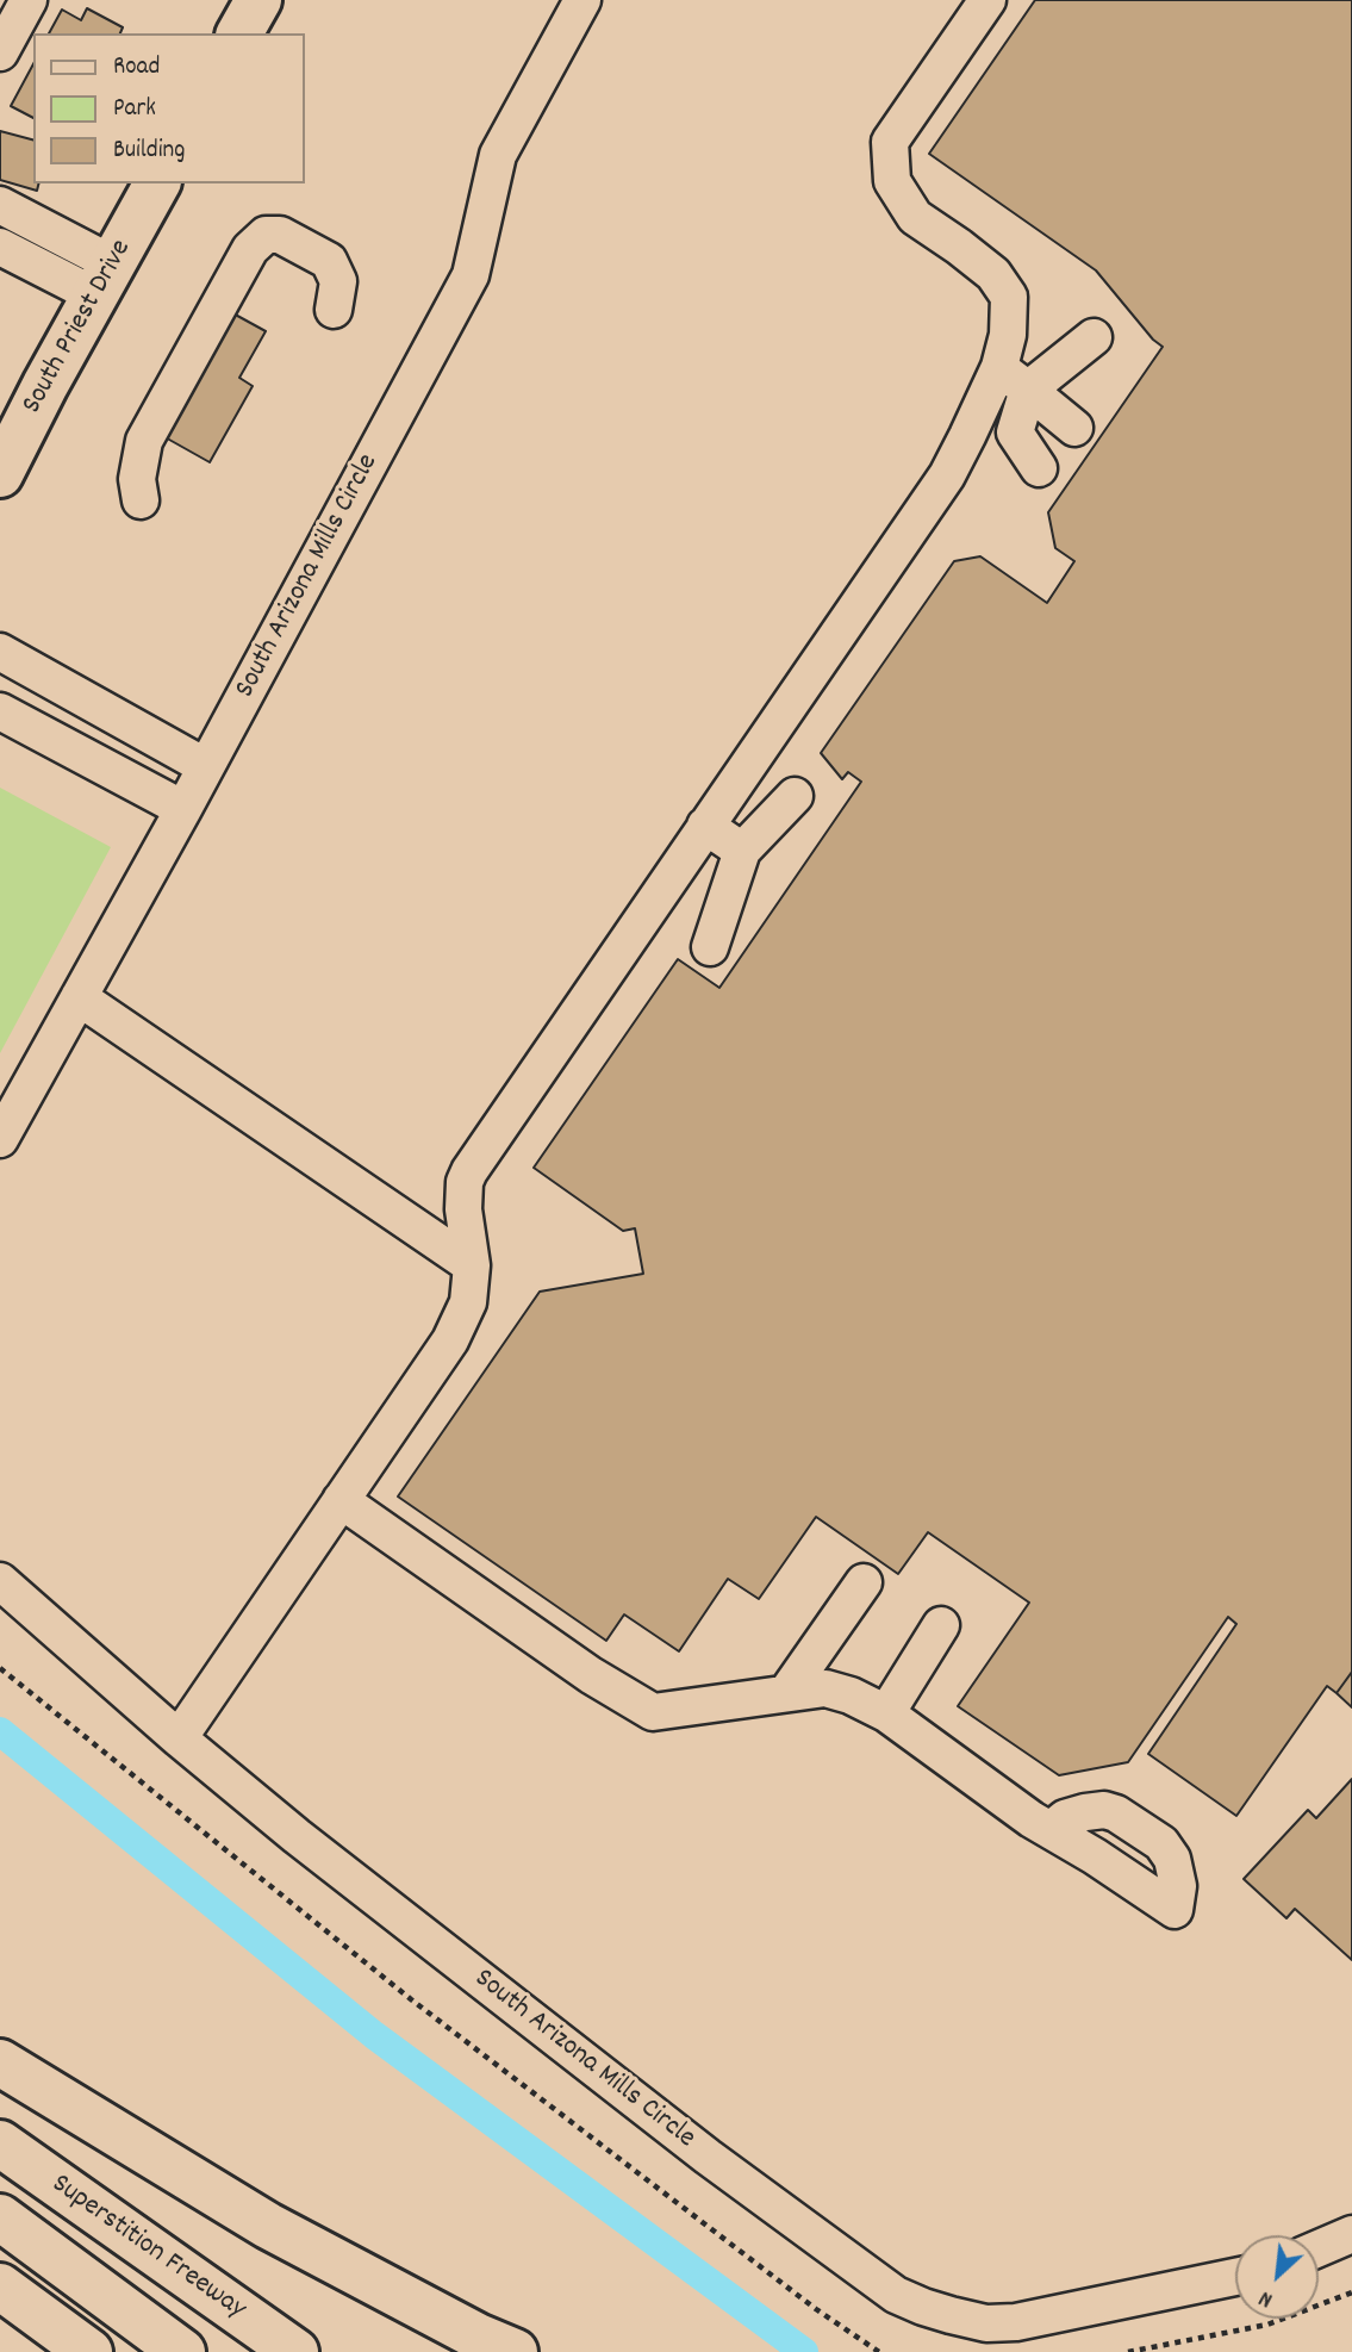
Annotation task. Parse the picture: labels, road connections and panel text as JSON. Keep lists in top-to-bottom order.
{
  "streets": {
    "main road": ["South Priest Drive", "Superstition Freeway"],
    "street": ["South Arizona Mills Circle"]
  },
  "legend": ["Road", "Park", "Building"],
  "north": "bottom left"
}
